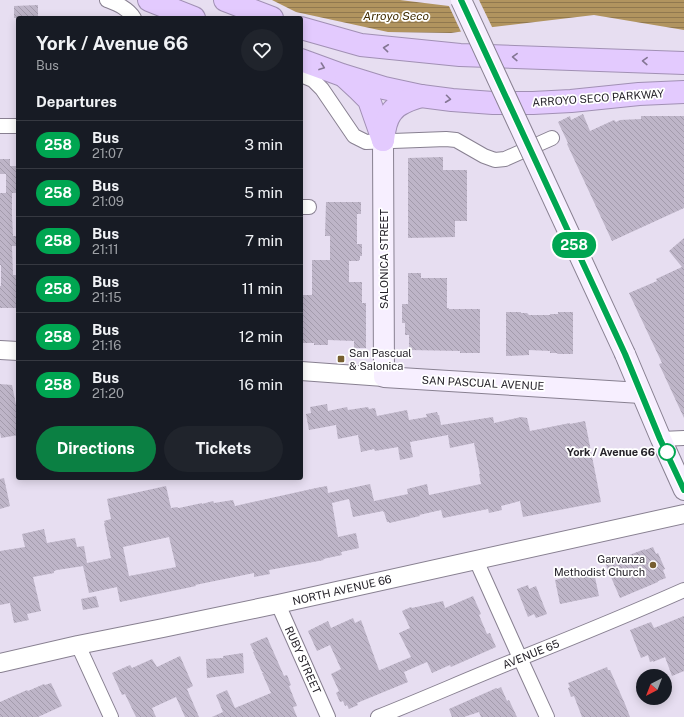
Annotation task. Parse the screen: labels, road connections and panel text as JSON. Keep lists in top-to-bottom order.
{
  "streets": {
    "highway": ["ARROYO SECO PARKWAY"],
    "main road": ["SALONICA STREET", "SAN PASCUAL AVENUE"],
    "street": ["NORTH AVENUE 66", "AVENUE 65", "RUBY STREET"]
  },
  "crossings": [
    ["SALONICA STREET", "SAN PASCUAL AVENUE"],
    ["NORTH AVENUE 66", "RUBY STREET"]
  ],
  "water": ["Arroyo Seco"],
  "places": {
    "transit": ["San Pascual & Salonica"],
    "other": ["York / Avenue 66", "Garvanza Methodist Church"]
  },
  "lines": ["bus line 258"],
  "north": "bottom left",
  "page": {
    "on_map": "258",
    "heading": [
      ["York / Avenue 66", "Bus"],
      "Departures"
    ],
    "list": [
      {
        "mark": "258",
        "name": "Bus",
        "note": "21:07",
        "value": "3 min"
      },
      {
        "mark": "258",
        "name": "Bus",
        "note": "21:09",
        "value": "5 min"
      },
      {
        "mark": "258",
        "name": "Bus",
        "note": "21:11",
        "value": "7 min"
      },
      {
        "mark": "258",
        "name": "Bus",
        "note": "21:15",
        "value": "11 min"
      },
      {
        "mark": "258",
        "name": "Bus",
        "note": "21:16",
        "value": "12 min"
      },
      {
        "mark": "258",
        "name": "Bus",
        "note": "21:20",
        "value": "16 min"
      }
    ],
    "buttons": ["Directions", "Tickets"]
  }
}
